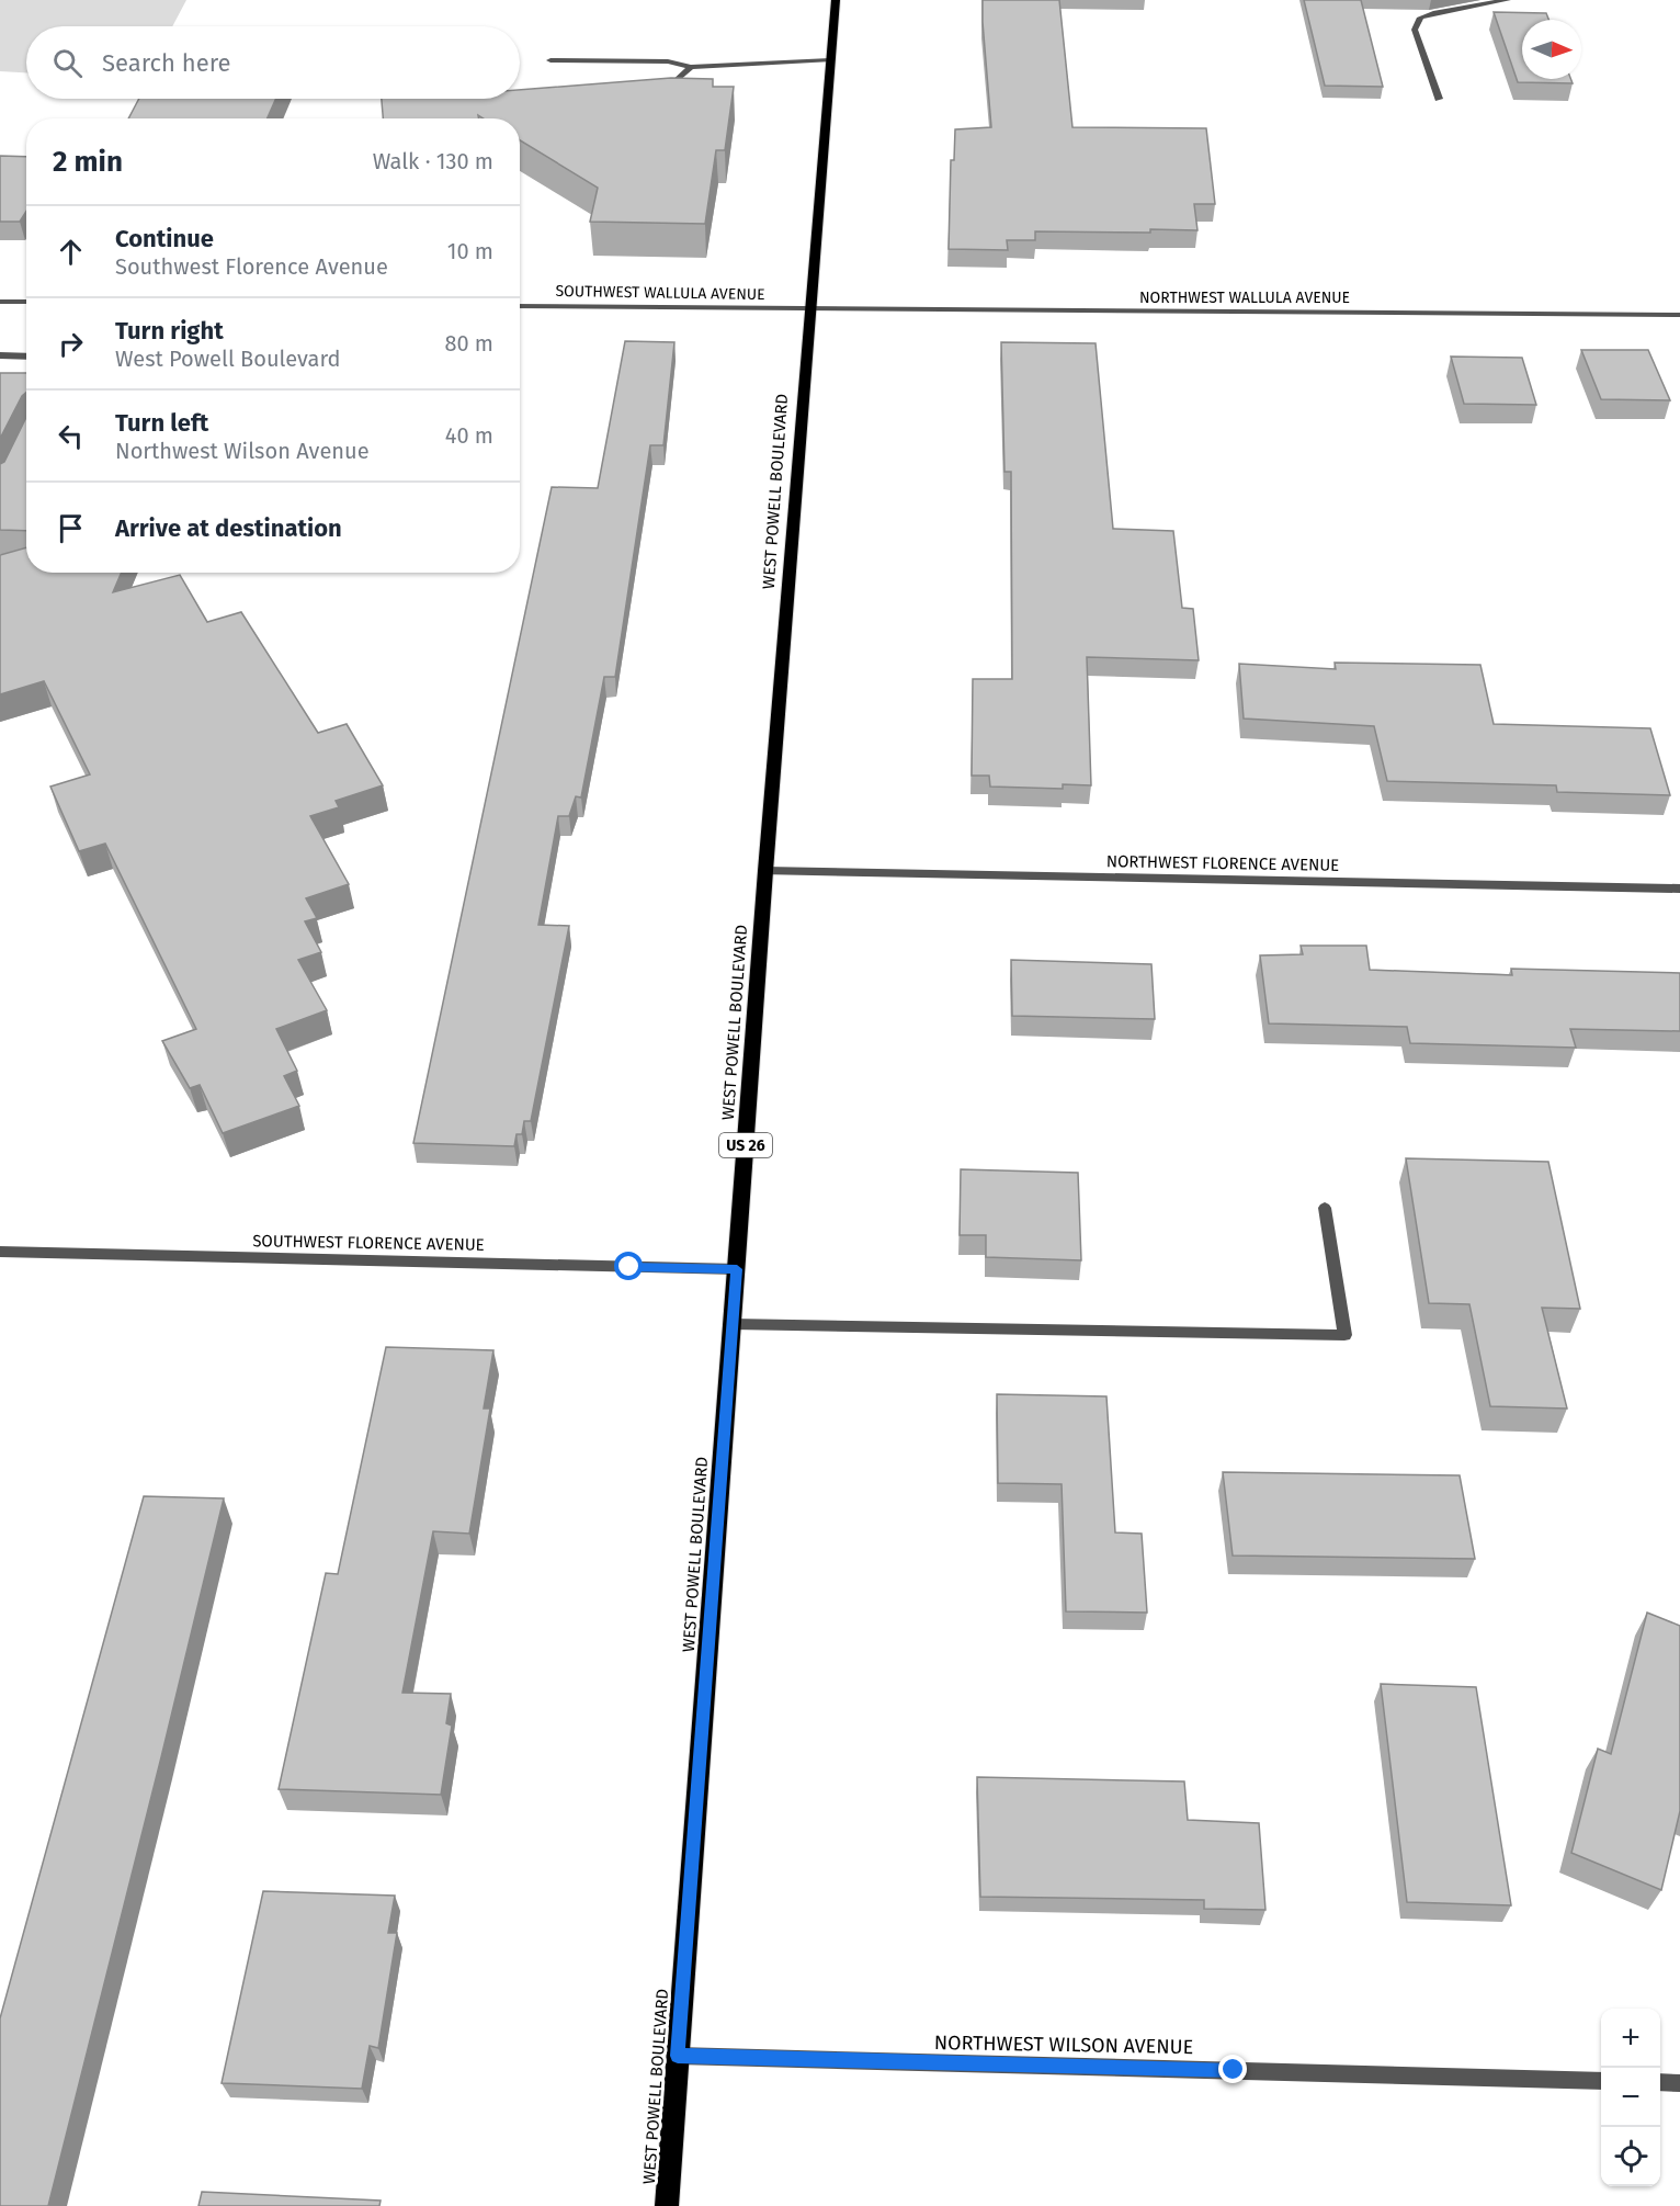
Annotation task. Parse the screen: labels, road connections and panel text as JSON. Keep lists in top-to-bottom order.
{
  "streets": {
    "main road": ["WEST POWELL BOULEVARD", "US 26"],
    "street": [
      "SOUTHWEST WALLULA AVENUE",
      "NORTHWEST WALLULA AVENUE",
      "NORTHWEST FLORENCE AVENUE",
      "SOUTHWEST FLORENCE AVENUE",
      "NORTHWEST WILSON AVENUE"
    ]
  },
  "crossings": [
    ["SOUTHWEST WALLULA AVENUE", "NORTHWEST WALLULA AVENUE"],
    ["SOUTHWEST WALLULA AVENUE", "WEST POWELL BOULEVARD"],
    ["NORTHWEST WALLULA AVENUE", "WEST POWELL BOULEVARD"],
    ["WEST POWELL BOULEVARD", "NORTHWEST FLORENCE AVENUE"],
    ["WEST POWELL BOULEVARD", "SOUTHWEST FLORENCE AVENUE"],
    ["WEST POWELL BOULEVARD", "NORTHWEST WILSON AVENUE"]
  ],
  "north": "right",
  "page": {
    "search": "Search here",
    "heading": ["2 min", "Walk · 130 m"],
    "list": [
      ["Continue", "Southwest Florence Avenue", "10 m"],
      ["Turn right", "West Powell Boulevard", "80 m"],
      ["Turn left", "Northwest Wilson Avenue", "40 m"],
      "Arrive at destination"
    ],
    "map_buttons": ["+", "−"]
  }
}
